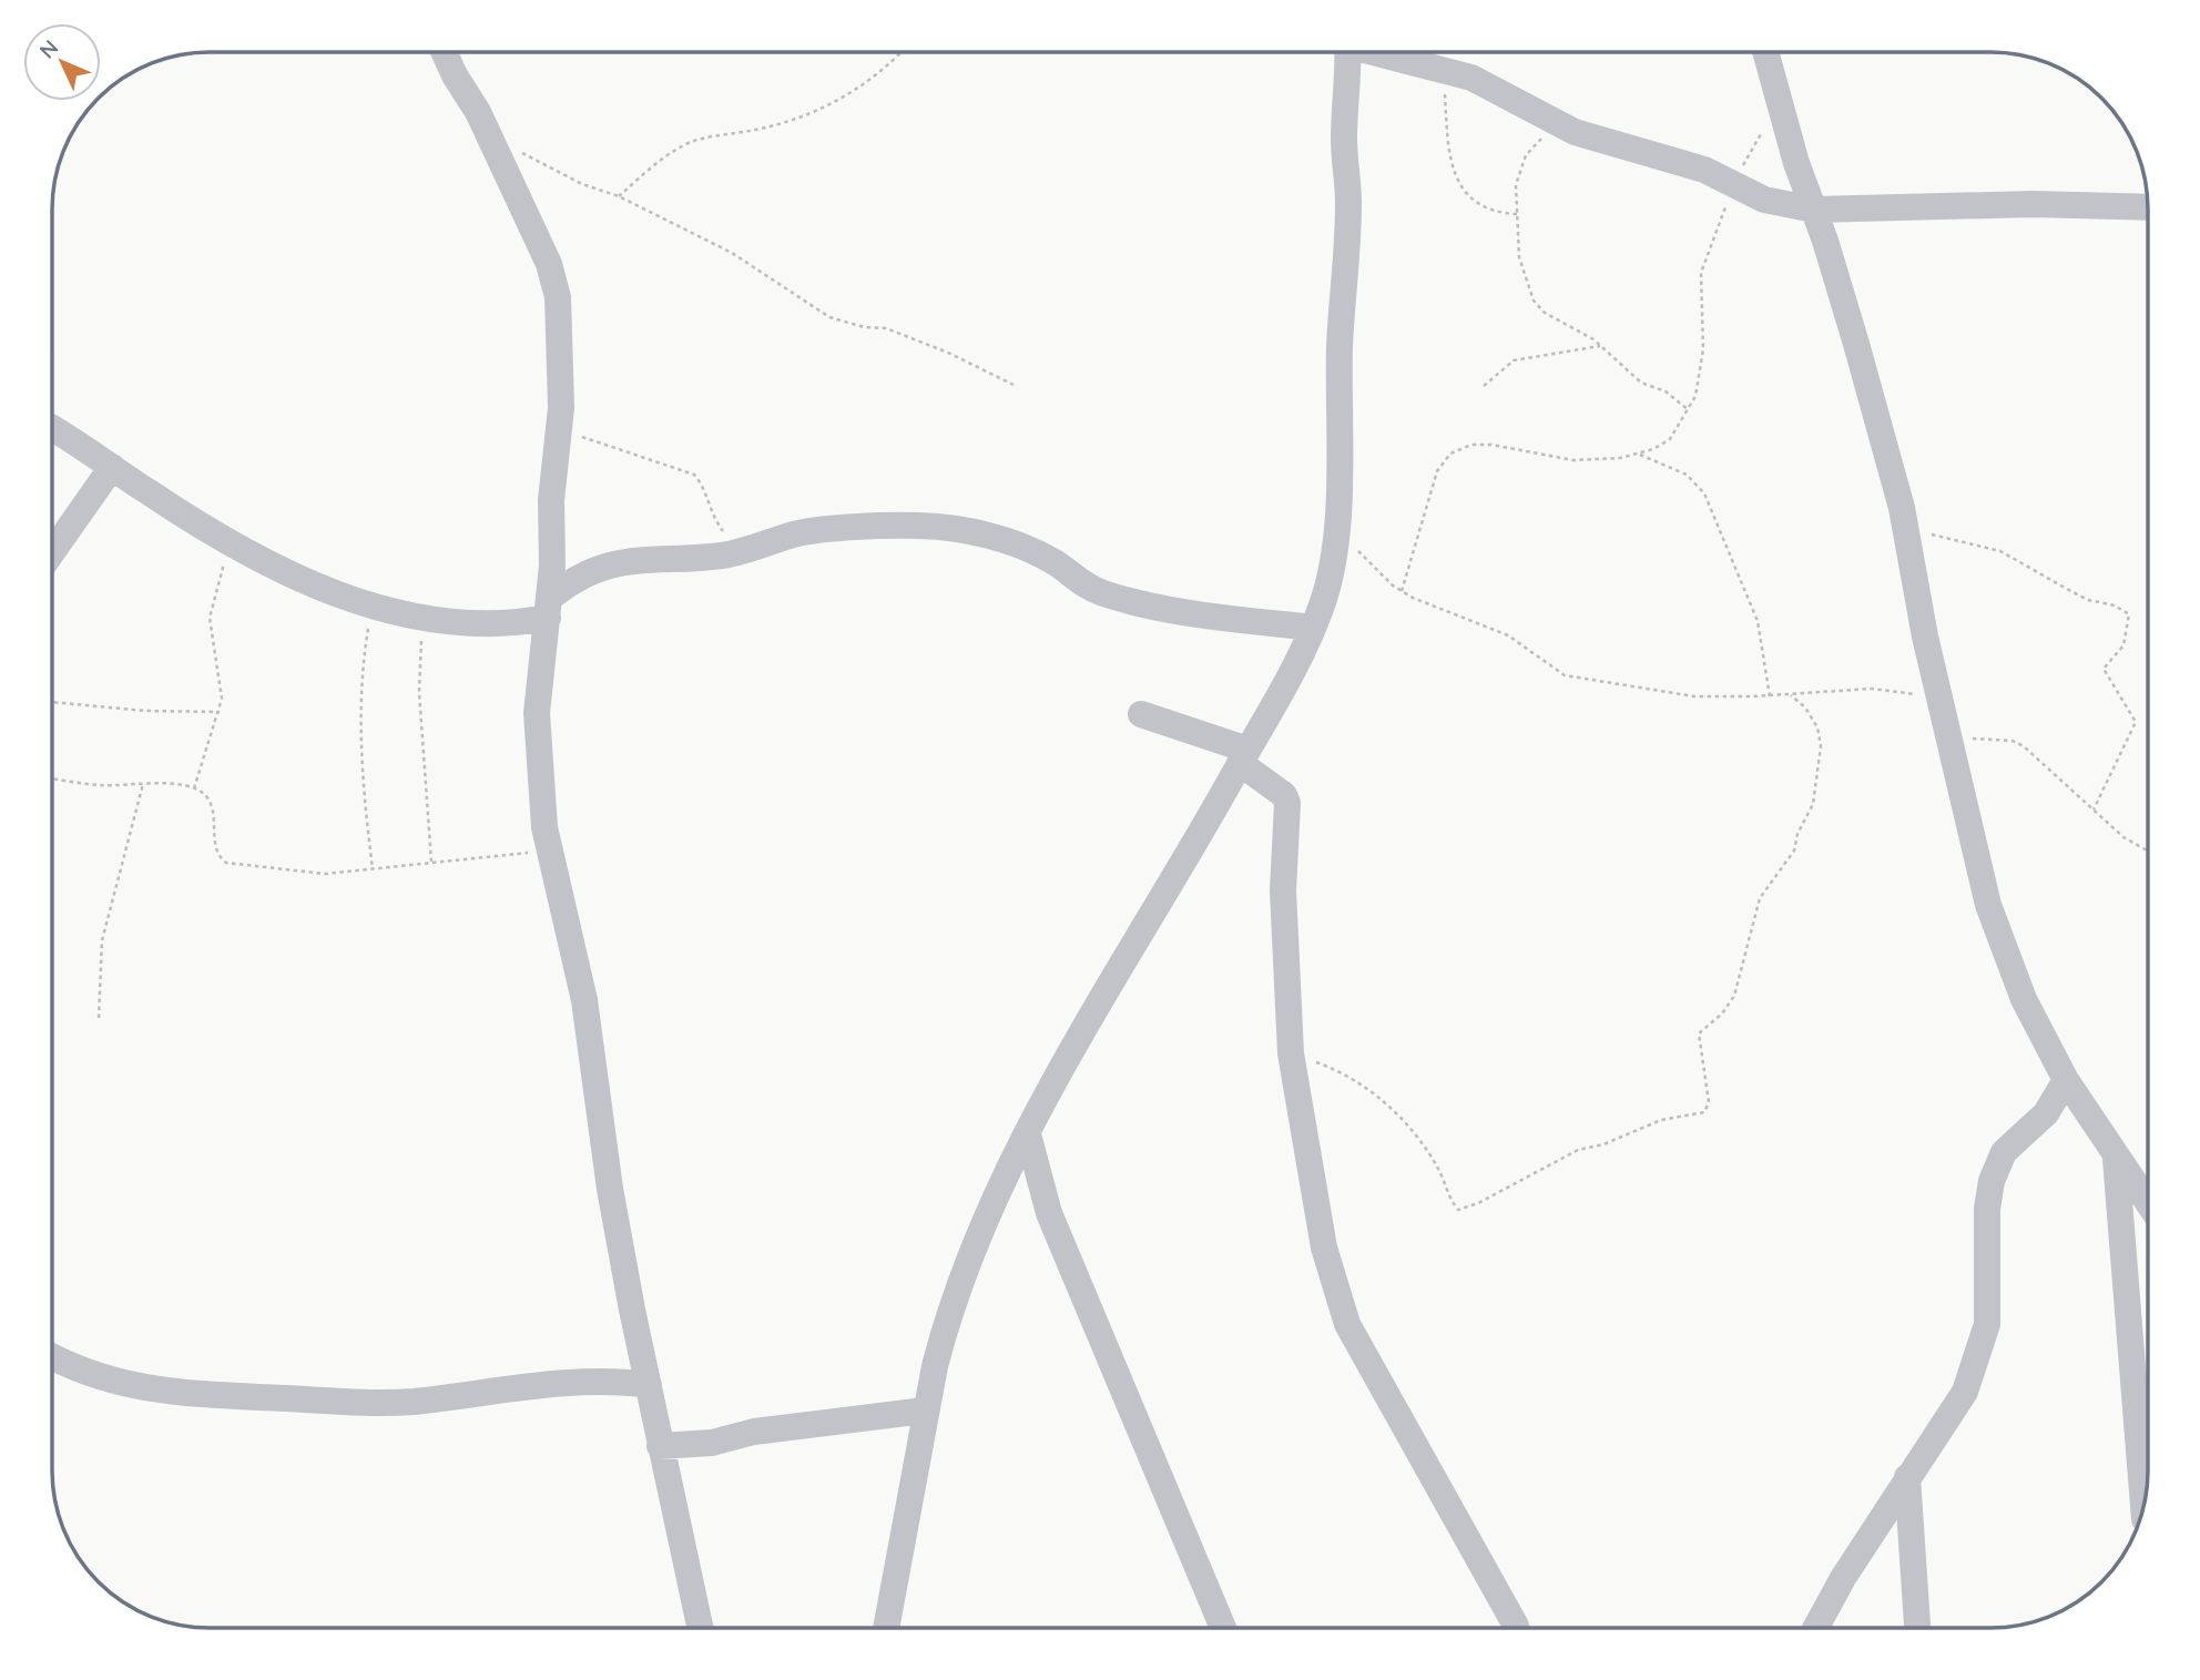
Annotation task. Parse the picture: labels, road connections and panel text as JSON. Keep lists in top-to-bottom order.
{
  "north": "top left"
}
